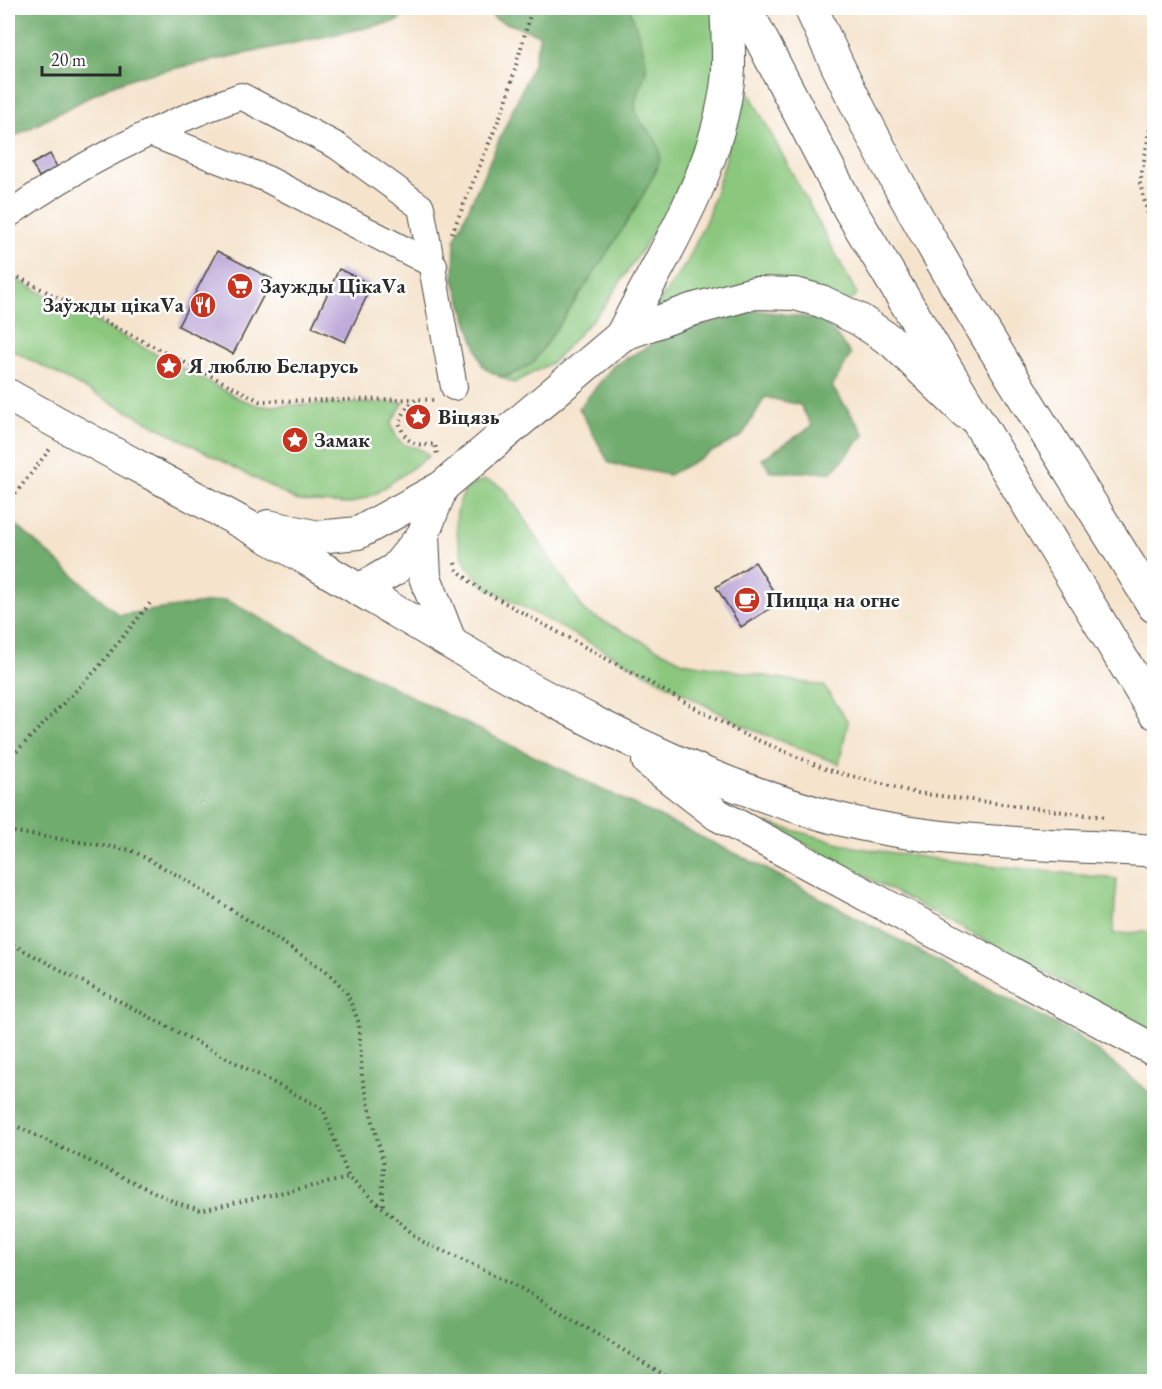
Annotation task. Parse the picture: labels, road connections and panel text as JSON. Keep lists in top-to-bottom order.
{
  "places": {
    "supermarket": ["Заужды ЦікаVа"],
    "restaurant": ["Заўжды цікаVа"],
    "place": ["Я люблю Беларусь", "Віцязь", "Замак"],
    "cafe": ["Пицца на огне"]
  },
  "scale_bar": "20 m"
}
